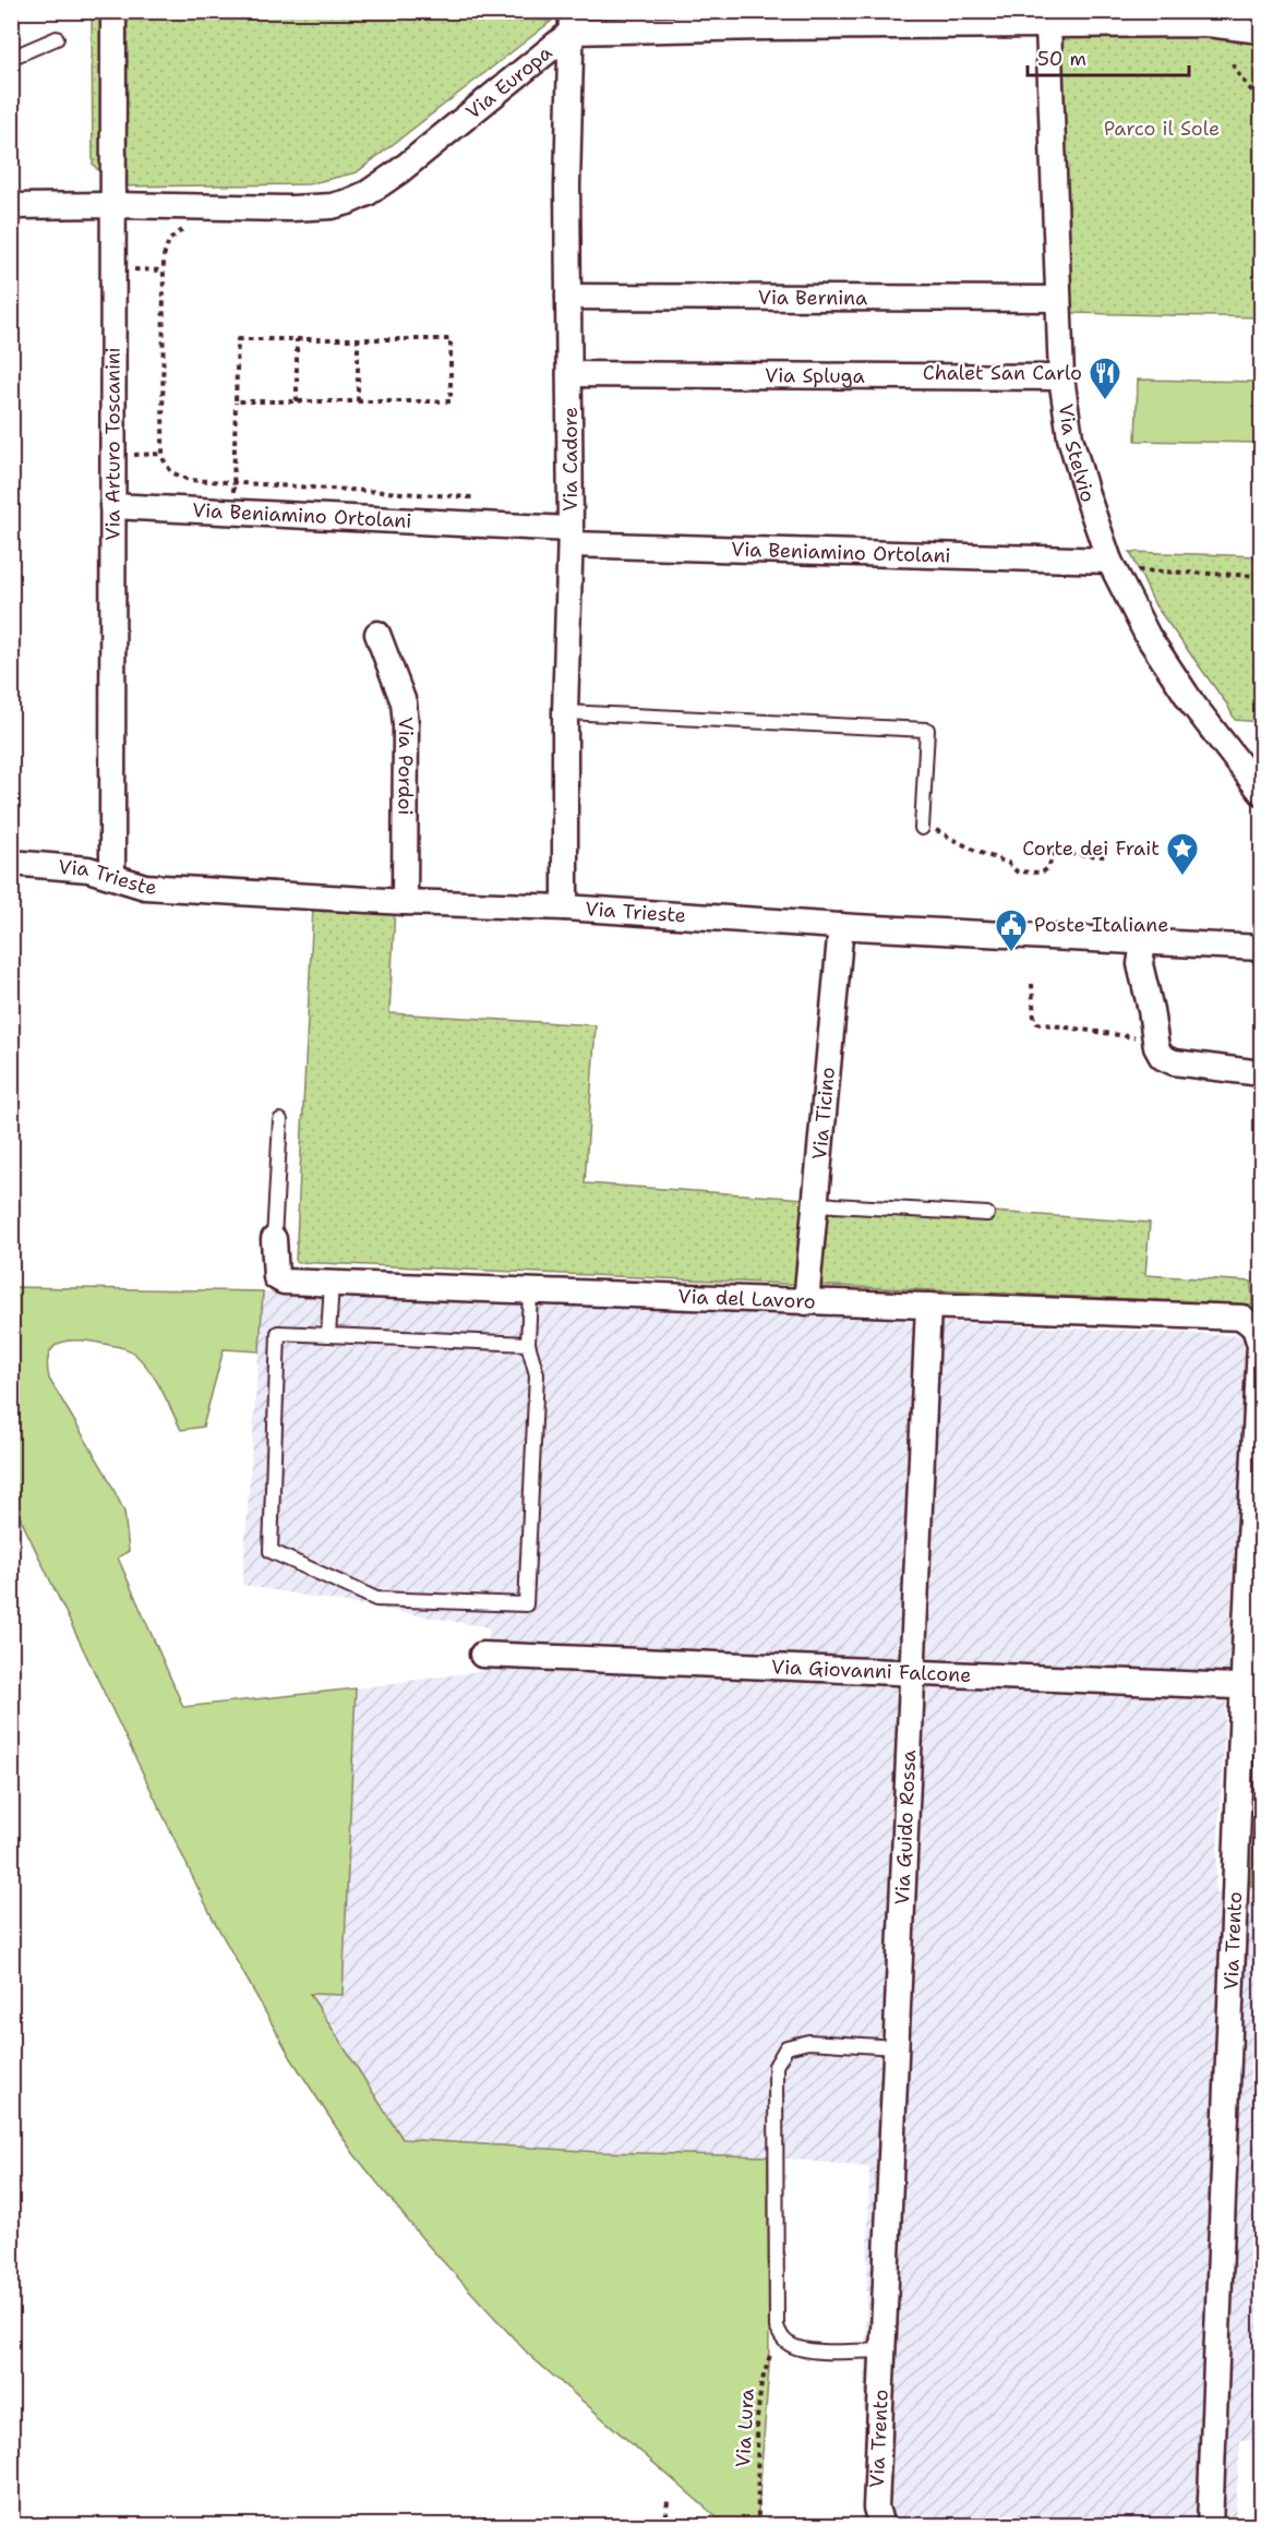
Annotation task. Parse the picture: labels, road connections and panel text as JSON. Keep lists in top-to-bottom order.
{
  "streets": {
    "street": [
      "Via Europa",
      "Via Bernina",
      "Via Spluga",
      "Via Arturo Toscanini",
      "Via Stelvio",
      "Via Cadore",
      "Via Beniamino Ortolani",
      "Via Pordoi",
      "Via Trieste",
      "Via Ticino",
      "Via del Lavoro",
      "Via Giovanni Falcone",
      "Via Guido Rossa",
      "Via Trento"
    ],
    "path": ["Via Lura"]
  },
  "crossings": [
    ["Via Europa", "Via Arturo Toscanini"],
    ["Via Europa", "Via Cadore"],
    ["Via Bernina", "Via Stelvio"],
    ["Via Bernina", "Via Cadore"],
    ["Via Spluga", "Via Stelvio"],
    ["Via Spluga", "Via Cadore"],
    ["Via Arturo Toscanini", "Via Beniamino Ortolani"],
    ["Via Arturo Toscanini", "Via Trieste"],
    ["Via Stelvio", "Via Beniamino Ortolani"],
    ["Via Cadore", "Via Beniamino Ortolani"],
    ["Via Cadore", "Via Trieste"],
    ["Via Pordoi", "Via Trieste"],
    ["Via Trieste", "Via Ticino"],
    ["Via Ticino", "Via del Lavoro"],
    ["Via del Lavoro", "Via Guido Rossa"],
    ["Via del Lavoro", "Via Trento"],
    ["Via Giovanni Falcone", "Via Guido Rossa"],
    ["Via Giovanni Falcone", "Via Trento"],
    ["Via Guido Rossa", "Via Trento"]
  ],
  "parks": ["Parco il Sole"],
  "places": {
    "restaurant": ["Chalet San Carlo"],
    "place": ["Corte dei Frait"],
    "public building": ["Poste Italiane"]
  },
  "scale_bar": "50 m"
}
